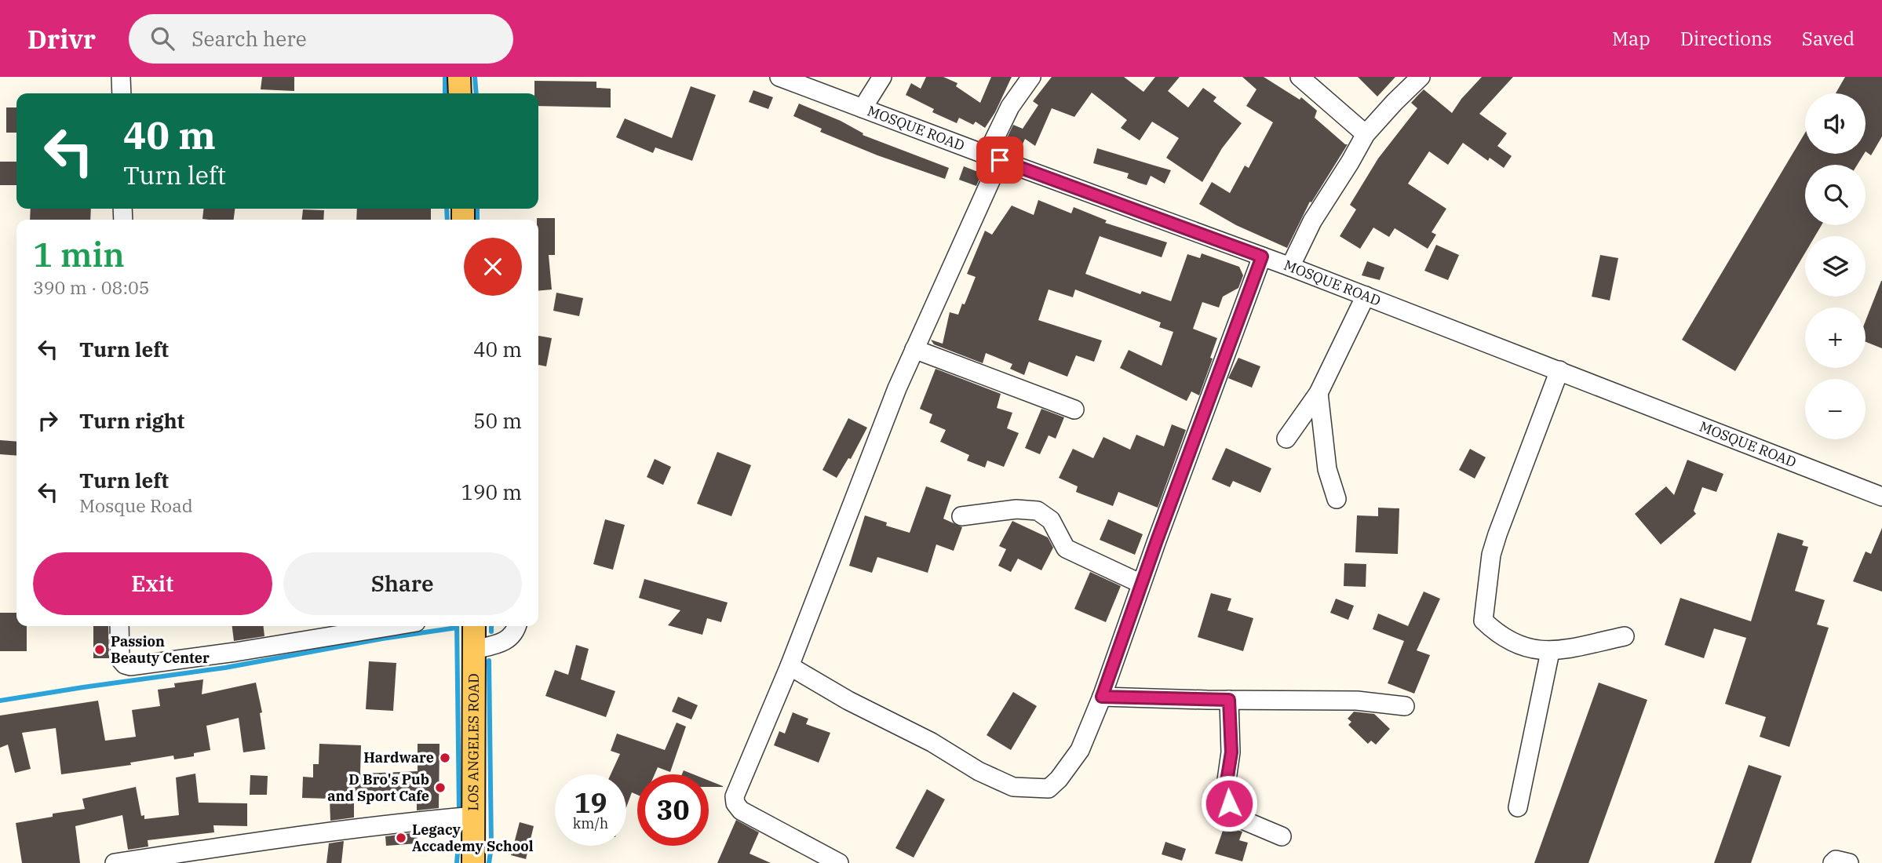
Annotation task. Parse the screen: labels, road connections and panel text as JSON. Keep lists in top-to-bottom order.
{
  "streets": {
    "main road": ["LOS ANGELES ROAD"],
    "street": ["MOSQUE ROAD"]
  },
  "places": [
    "Passion Beauty Center",
    "Hardware",
    "D Bro's Pub and Sport Cafe",
    "Legacy Accademy School"
  ],
  "page": {
    "header": "Drivr",
    "search": "Search here",
    "nav": ["Map", "Directions", "Saved"],
    "map_buttons": ["+", "−"],
    "turn": ["40 m", "Turn left"],
    "heading": ["1 min", "390 m · 08:05"],
    "list": [
      {
        "name": "Turn left",
        "value": "40 m"
      },
      {
        "name": "Turn right",
        "value": "50 m"
      },
      {
        "name": "Turn left",
        "note": "Mosque Road",
        "value": "190 m"
      }
    ],
    "buttons": ["Exit", "Share"],
    "speed": "19 km/h",
    "limit": "30"
  }
}
